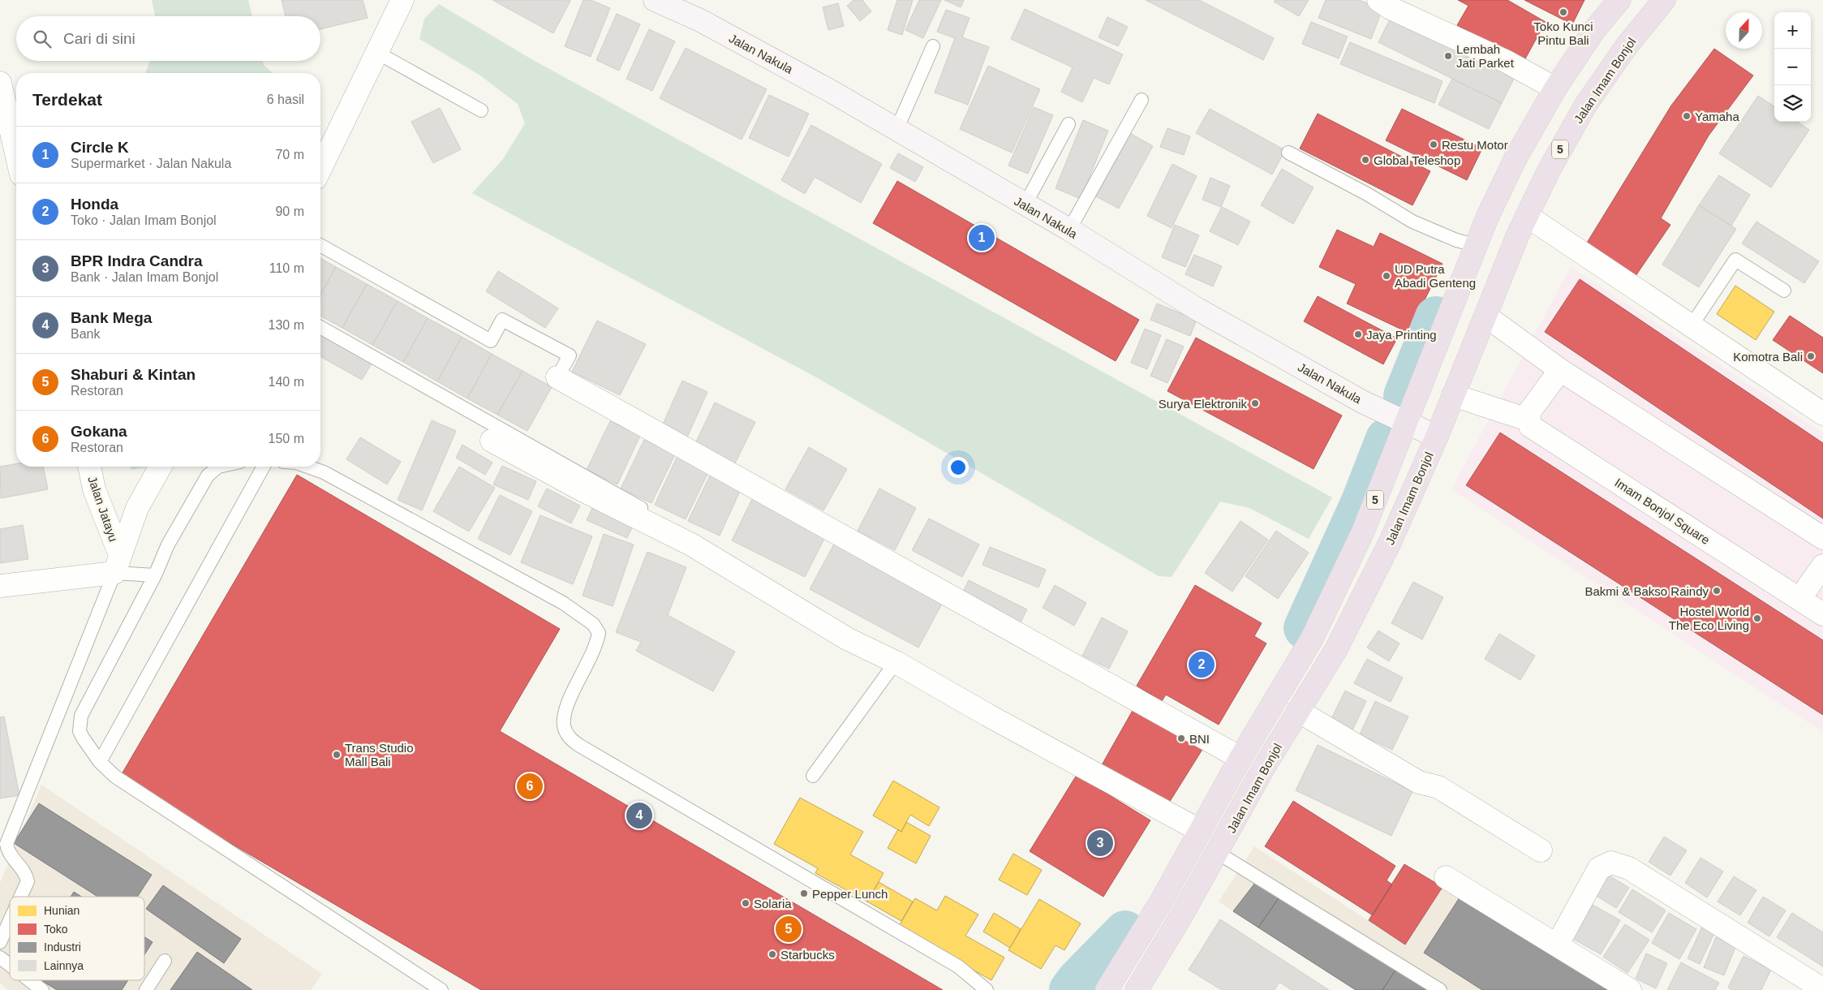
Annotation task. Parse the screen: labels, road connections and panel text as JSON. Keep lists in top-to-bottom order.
{
  "streets": {
    "highway": ["Jalan Imam Bonjol", "5"],
    "main road": ["Jalan Nakula"],
    "street": ["Jalan Jatayu", "Imam Bonjol Square"]
  },
  "crossings": [
    ["Jalan Nakula", "Jalan Imam Bonjol"],
    ["Jalan Imam Bonjol", "Imam Bonjol Square"]
  ],
  "places": [
    "Toko Kunci Pintu Bali",
    "Lembah Jati Parket",
    "Yamaha",
    "Restu Motor",
    "Global Teleshop",
    "UD Putra Abadi Genteng",
    "Jaya Printing",
    "Komotra Bali",
    "Surya Elektronik",
    "Bakmi & Bakso Raindy",
    "Hostel World The Eco Living",
    "BNI",
    "Trans Studio Mall Bali",
    "Pepper Lunch",
    "Solaria",
    "Starbucks"
  ],
  "legend": [
    "Hunian",
    "Toko",
    "Industri",
    "Lainnya"
  ],
  "north": "top",
  "page": {
    "map_buttons": ["+", "−"],
    "search": "Cari di sini",
    "heading": ["Terdekat", "6 hasil"],
    "list": [
      {
        "mark": "1",
        "name": "Circle K",
        "note": "Supermarket · Jalan Nakula",
        "value": "70 m"
      },
      {
        "mark": "2",
        "name": "Honda",
        "note": "Toko · Jalan Imam Bonjol",
        "value": "90 m"
      },
      {
        "mark": "3",
        "name": "BPR Indra Candra",
        "note": "Bank · Jalan Imam Bonjol",
        "value": "110 m"
      },
      {
        "mark": "4",
        "name": "Bank Mega",
        "note": "Bank",
        "value": "130 m"
      },
      {
        "mark": "5",
        "name": "Shaburi & Kintan",
        "note": "Restoran",
        "value": "140 m"
      },
      {
        "mark": "6",
        "name": "Gokana",
        "note": "Restoran",
        "value": "150 m"
      }
    ],
    "pins": [
      "1",
      "2",
      "6",
      "4",
      "3",
      "5"
    ]
  }
}
